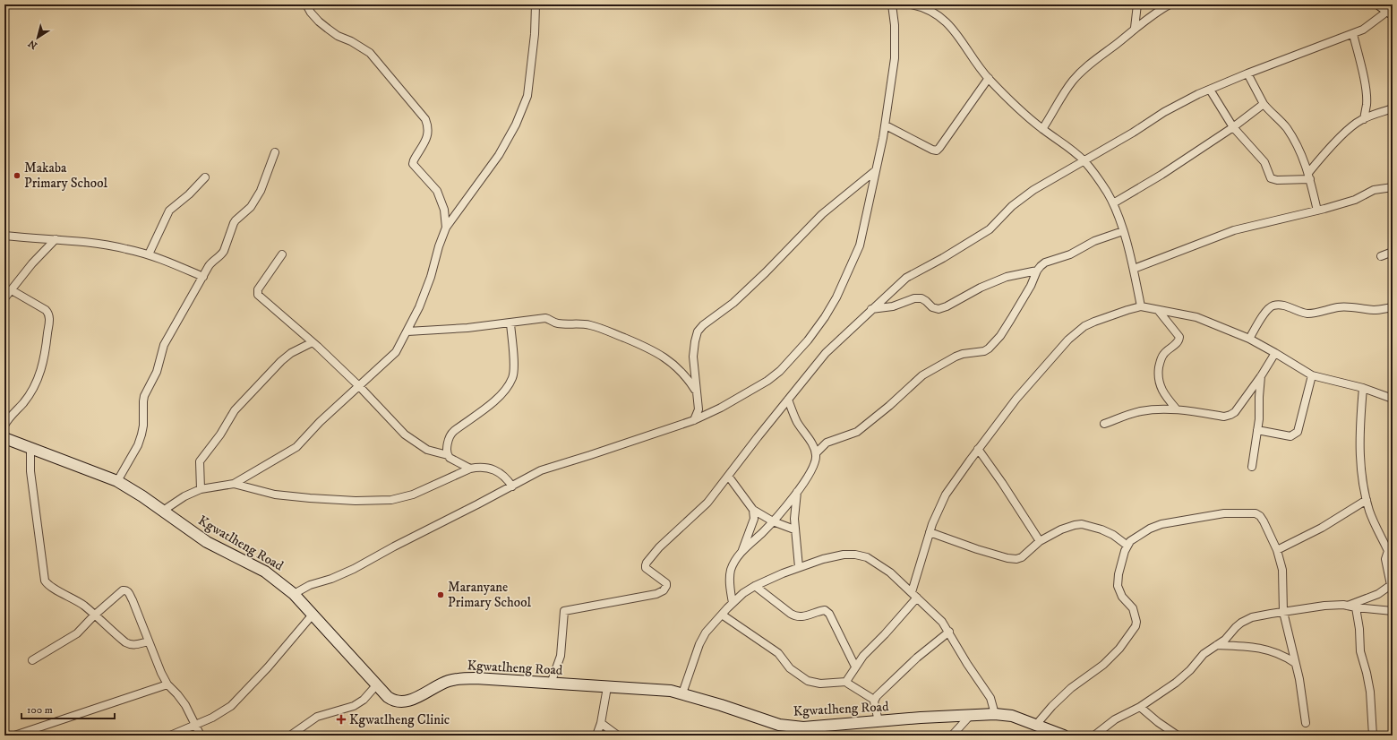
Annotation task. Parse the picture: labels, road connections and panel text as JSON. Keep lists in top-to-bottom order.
{
  "streets": {
    "street": ["Kgwatlheng Road"]
  },
  "places": {
    "other": ["Makaba Primary School", "Maranyane Primary School"],
    "health": ["Kgwatlheng Clinic"]
  },
  "scale_bar": "100 m",
  "north": "bottom left"
}
